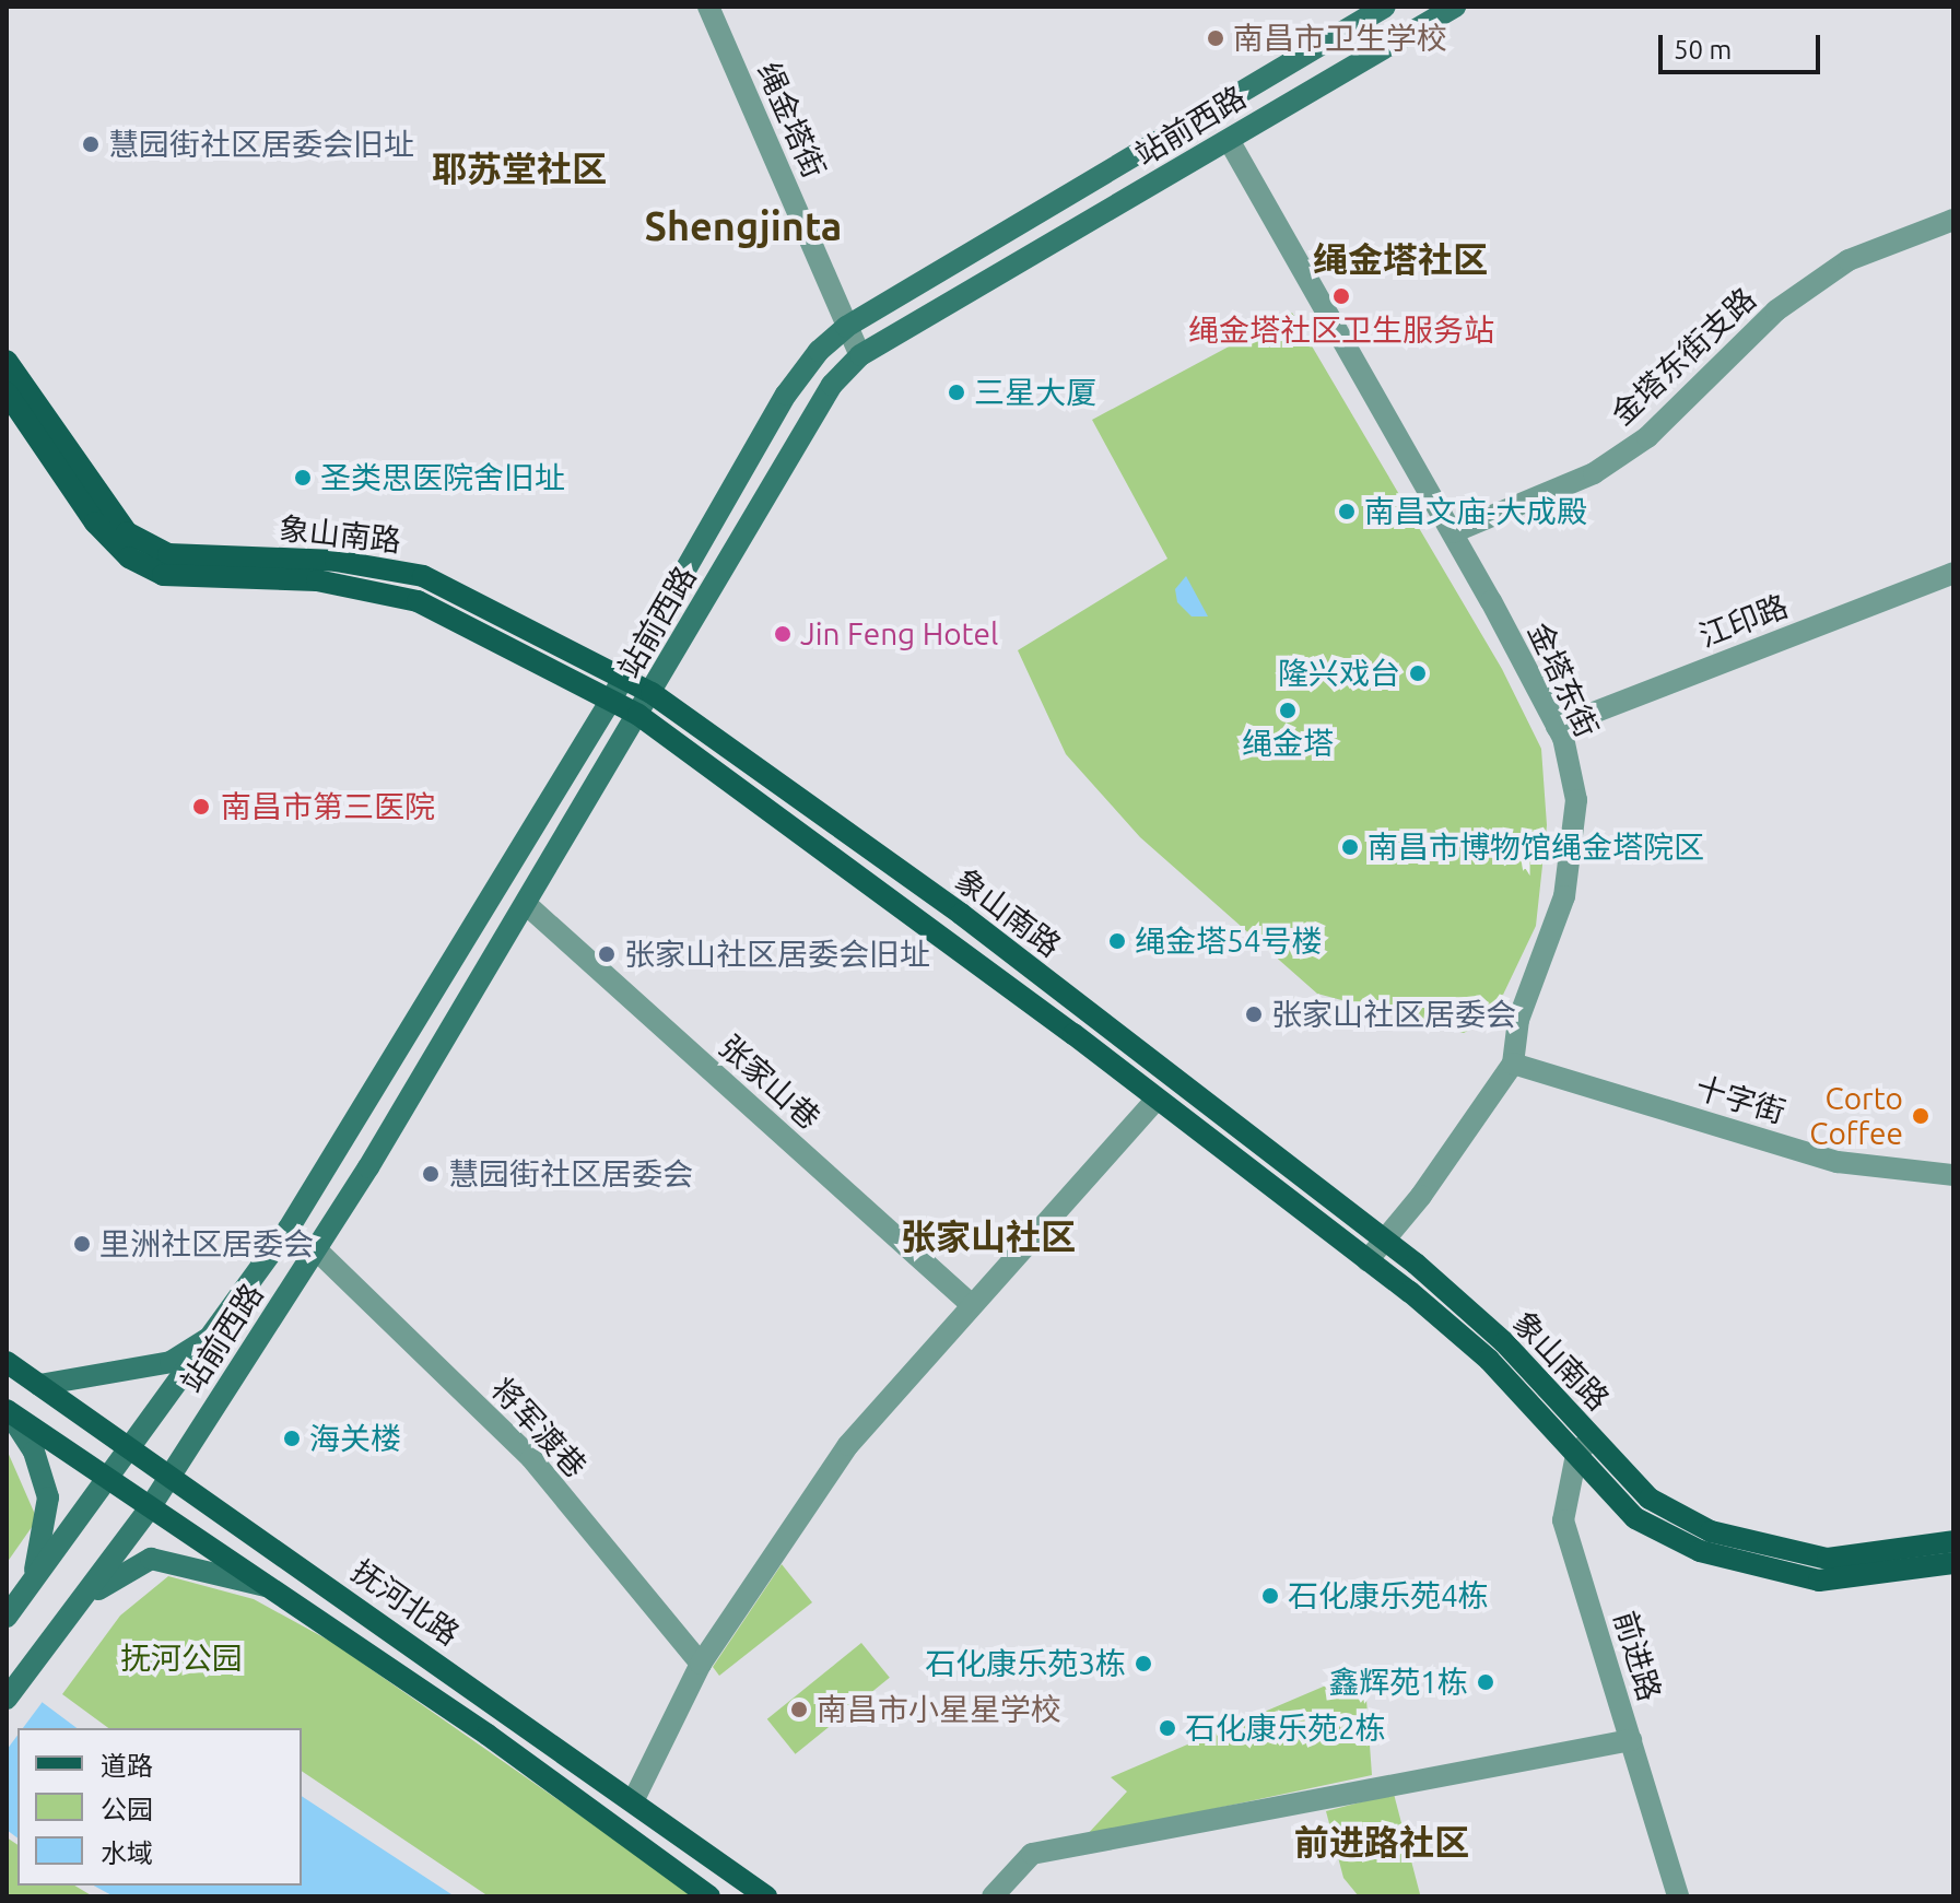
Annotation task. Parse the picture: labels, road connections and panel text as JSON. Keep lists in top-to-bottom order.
{
  "streets": {
    "main road": ["站前西路", "象山南路", "抚河北路"],
    "street": [
      "绳金塔街",
      "金塔东街支路",
      "江印路",
      "金塔东街",
      "张家山巷",
      "十字街",
      "将军渡巷",
      "前进路"
    ]
  },
  "crossings": [
    ["绳金塔街", "站前西路"],
    ["站前西路", "象山南路"],
    ["站前西路", "金塔东街"],
    ["站前西路", "张家山巷"],
    ["站前西路", "将军渡巷"],
    ["站前西路", "抚河北路"],
    ["金塔东街支路", "金塔东街"],
    ["象山南路", "金塔东街"],
    ["象山南路", "前进路"],
    ["江印路", "金塔东街"],
    ["金塔东街", "十字街"]
  ],
  "districts": [
    "耶苏堂社区",
    "Shengjinta",
    "绳金塔社区",
    "张家山社区",
    "前进路社区"
  ],
  "parks": ["抚河公园"],
  "places": [
    "南昌市卫生学校",
    "慧园街社区居委会旧址",
    "绳金塔社区卫生服务站",
    "三星大厦",
    "圣类思医院舍旧址",
    "南昌文庙-大成殿",
    "Jin Feng Hotel",
    "隆兴戏台",
    "绳金塔",
    "南昌市第三医院",
    "南昌市博物馆绳金塔院区",
    "绳金塔54号楼",
    "张家山社区居委会旧址",
    "张家山社区居委会",
    "Corto Coffee",
    "慧园街社区居委会",
    "里洲社区居委会",
    "海关楼",
    "石化康乐苑4栋",
    "石化康乐苑3栋",
    "鑫辉苑1栋",
    "南昌市小星星学校",
    "石化康乐苑2栋"
  ],
  "legend": ["道路", "公园", "水域"],
  "scale_bar": "50 m"
}
